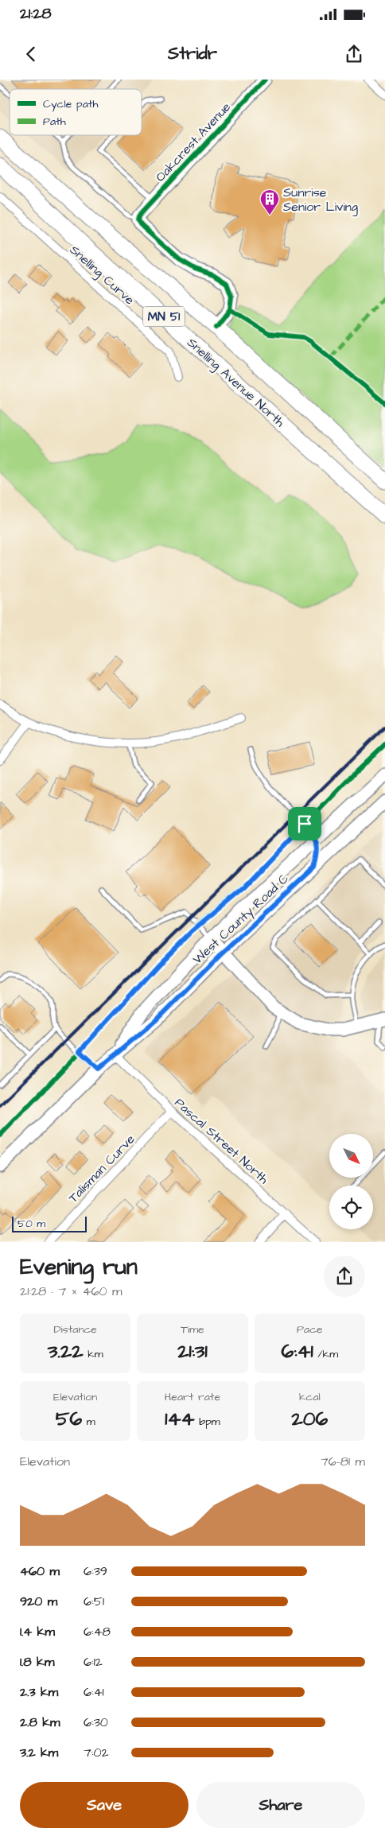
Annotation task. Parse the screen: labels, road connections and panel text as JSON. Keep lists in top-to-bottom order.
{
  "streets": {
    "highway": ["MN 51", "Snelling Avenue North"],
    "main road": ["Oakcrest Avenue", "West County Road C"],
    "street": ["Snelling Curve", "Pascal Street North", "Talisman Curve"]
  },
  "crossings": [
    ["West County Road C", "Pascal Street North"],
    ["Pascal Street North", "Talisman Curve"]
  ],
  "places": {
    "building": ["Sunrise Senior Living"]
  },
  "legend": ["Cycle path", "Path"],
  "scale_bar": "50 m",
  "north": "bottom right",
  "page": {
    "status": "21:28",
    "header": "Stridr",
    "scale": "50 m",
    "heading": ["Evening run", "21:28 · 7 × 460 m"],
    "stats": [
      ["Distance", "3.22 km"],
      ["Time", "21:31"],
      ["Pace", "6:41 /km"],
      ["Elevation", "56 m"],
      ["Heart rate", "144 bpm"],
      ["kcal", "206"]
    ],
    "chart": ["Elevation", "76–81 m"],
    "list": [
      {
        "name": "460 m",
        "note": "6:39"
      },
      {
        "name": "920 m",
        "note": "6:51"
      },
      {
        "name": "1.4 km",
        "note": "6:48"
      },
      {
        "name": "1.8 km",
        "note": "6:12"
      },
      {
        "name": "2.3 km",
        "note": "6:41"
      },
      {
        "name": "2.8 km",
        "note": "6:30"
      },
      {
        "name": "3.2 km",
        "note": "7:02"
      }
    ],
    "buttons": ["Save", "Share"]
  }
}
